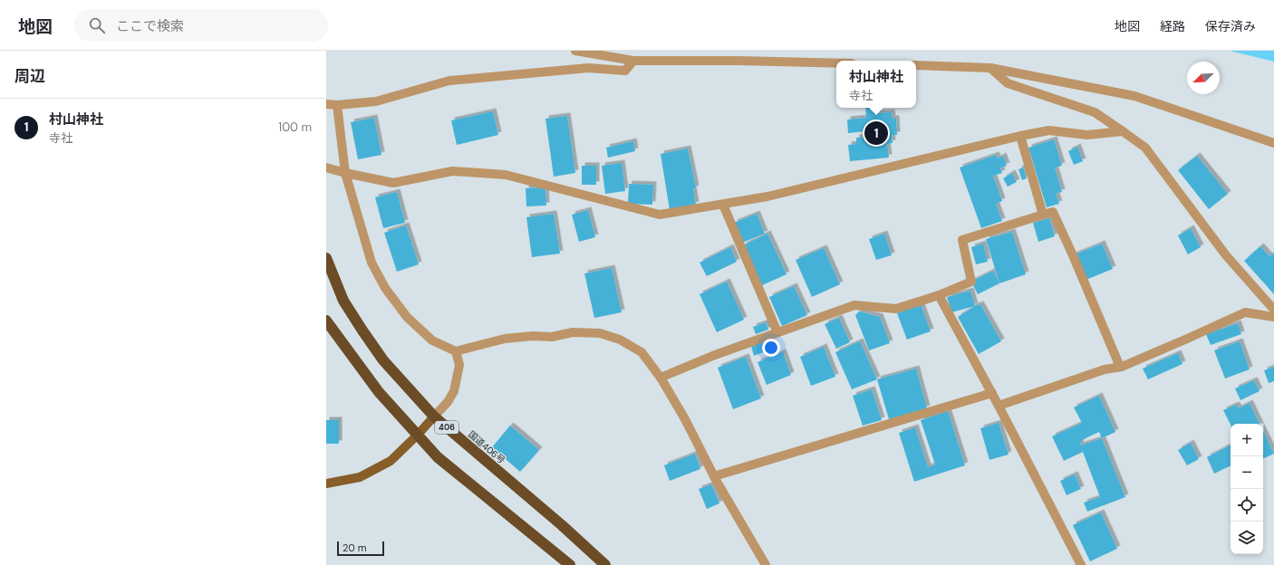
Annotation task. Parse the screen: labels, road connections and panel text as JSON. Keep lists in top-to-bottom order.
{
  "streets": {
    "highway": ["406", "国道406号"]
  },
  "scale_bar": "20 m",
  "north": "bottom left",
  "page": {
    "header": "地図",
    "search": "ここで検索",
    "nav": ["地図", "経路", "保存済み"],
    "heading": "周辺",
    "popup": ["村山神社", "寺社"],
    "list": [
      {
        "mark": "1",
        "name": "村山神社",
        "note": "寺社",
        "value": "100 m"
      }
    ],
    "pins": "1",
    "map_buttons": ["+", "−"],
    "scale": "20 m"
  }
}
